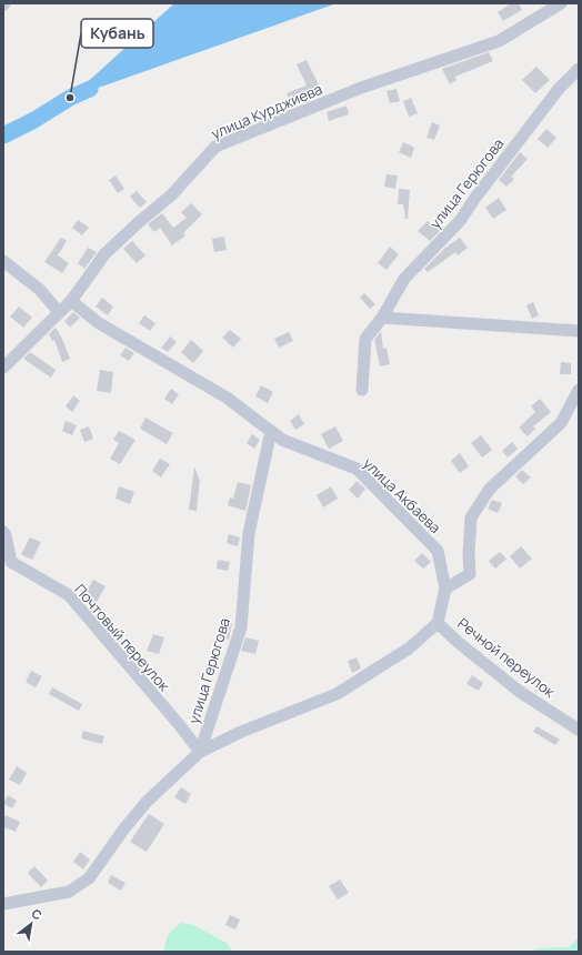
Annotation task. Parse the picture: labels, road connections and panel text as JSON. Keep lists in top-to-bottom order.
{
  "streets": {
    "street": [
      "улица Курджиева",
      "улица Герюгова",
      "улица Акбаева",
      "Почтовый переулок",
      "Речной переулок"
    ]
  },
  "crossings": [
    ["улица Курджиева", "улица Акбаева"],
    ["улица Герюгова", "улица Акбаева"],
    ["улица Герюгова", "Почтовый переулок"],
    ["улица Акбаева", "Речной переулок"]
  ],
  "places": ["Кубань"],
  "north": "top right"
}
